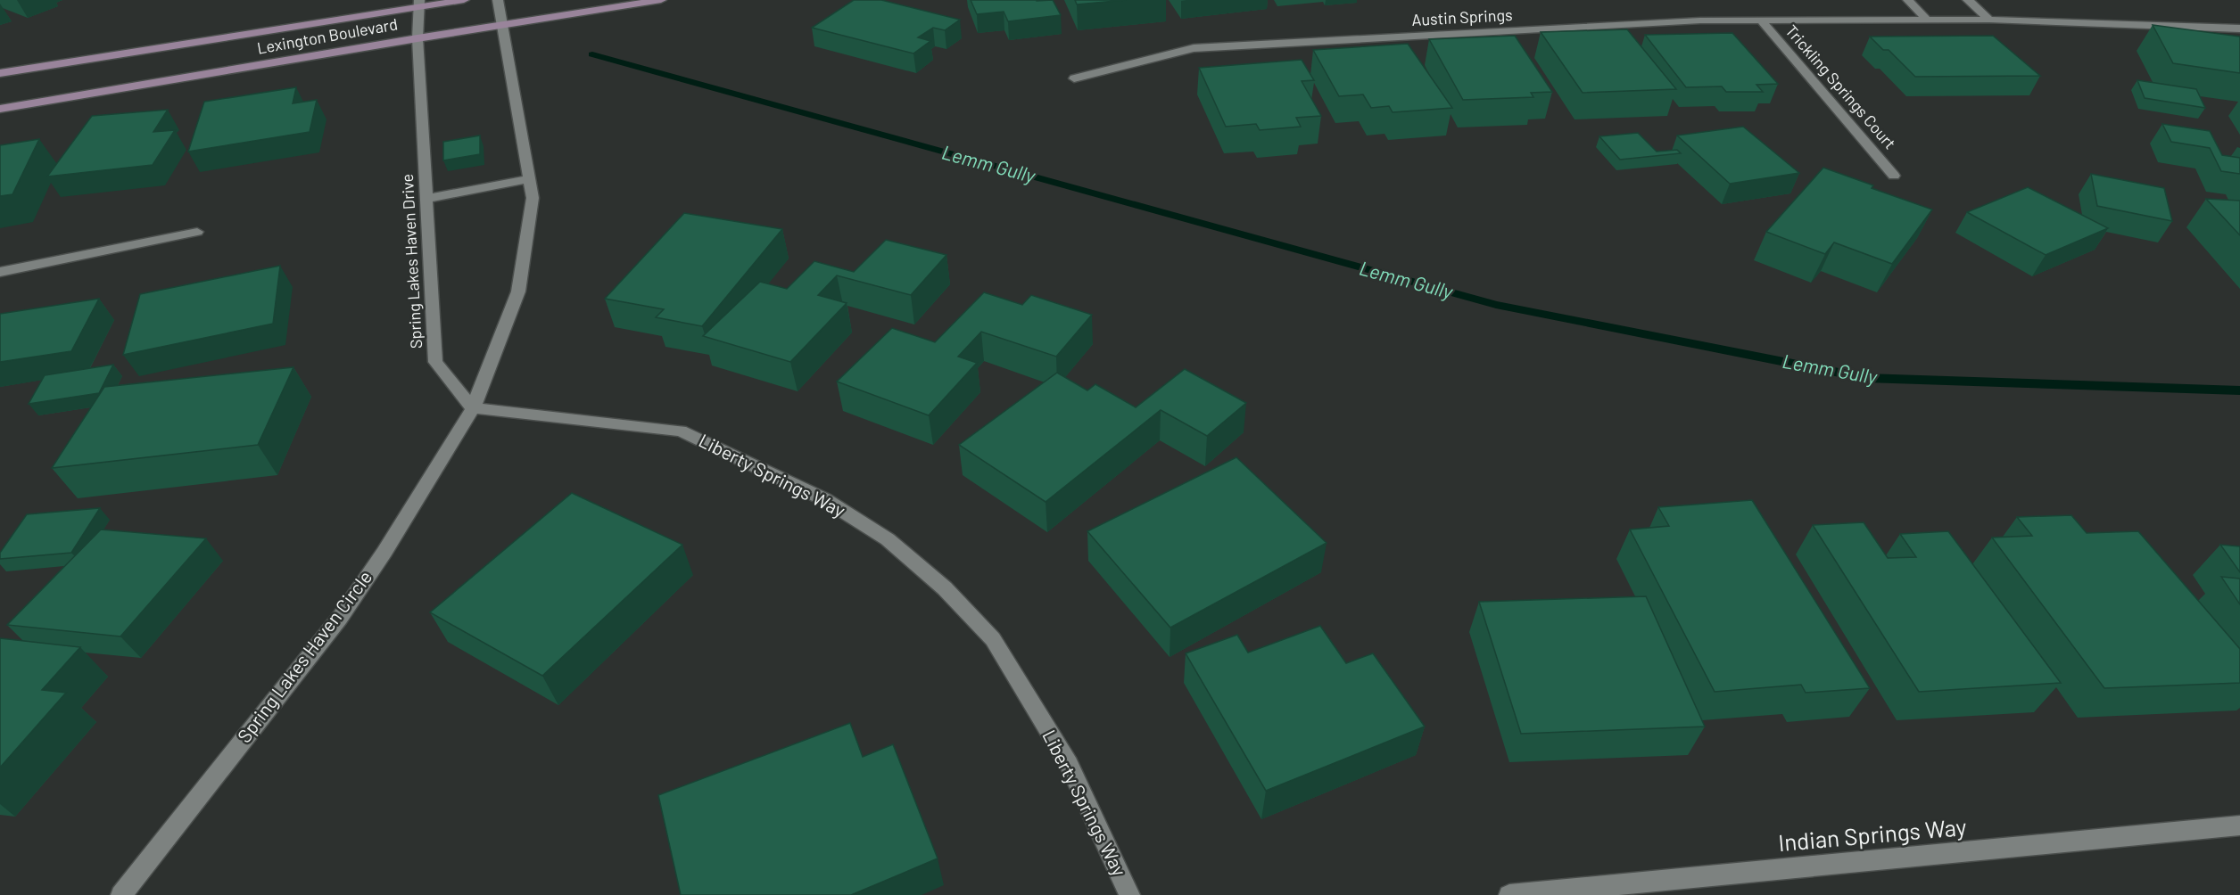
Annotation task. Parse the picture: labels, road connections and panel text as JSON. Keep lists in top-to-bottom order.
{
  "streets": {
    "main road": ["Lexington Boulevard"],
    "street": [
      "Austin Springs",
      "Trickling Springs Court",
      "Spring Lakes Haven Drive",
      "Liberty Springs Way",
      "Spring Lakes Haven Circle",
      "Indian Springs Way"
    ]
  },
  "crossings": [
    ["Austin Springs", "Trickling Springs Court"],
    ["Lexington Boulevard", "Spring Lakes Haven Drive"],
    ["Spring Lakes Haven Drive", "Liberty Springs Way"],
    ["Spring Lakes Haven Drive", "Spring Lakes Haven Circle"],
    ["Liberty Springs Way", "Spring Lakes Haven Circle"]
  ],
  "water": ["Lemm Gully"]
}
